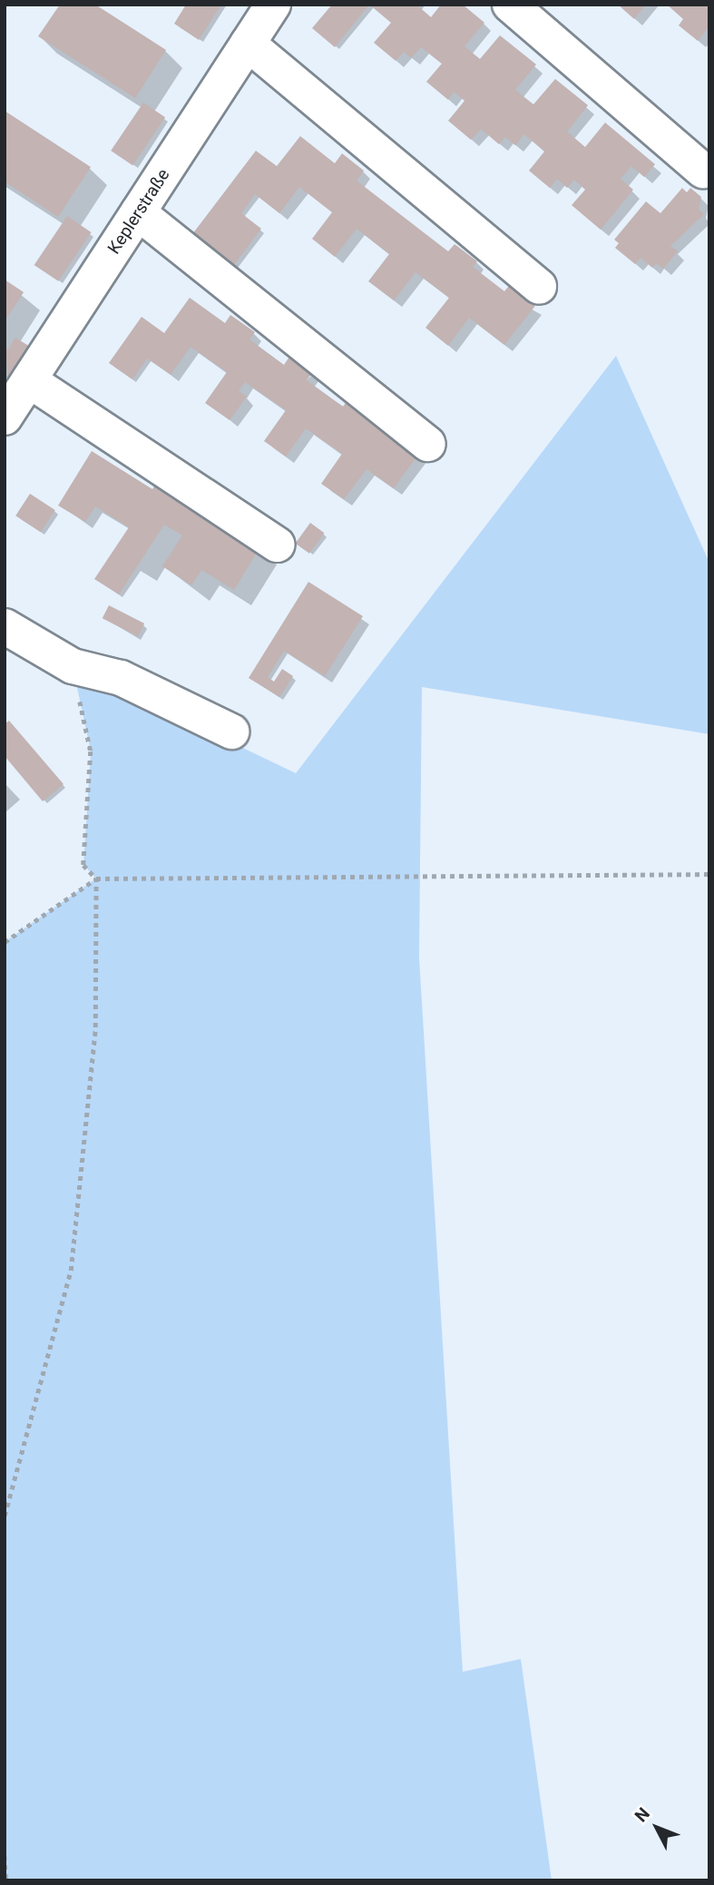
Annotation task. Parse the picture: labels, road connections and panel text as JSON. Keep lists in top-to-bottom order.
{
  "streets": {
    "street": ["Keplerstraße"]
  },
  "north": "top left"
}
